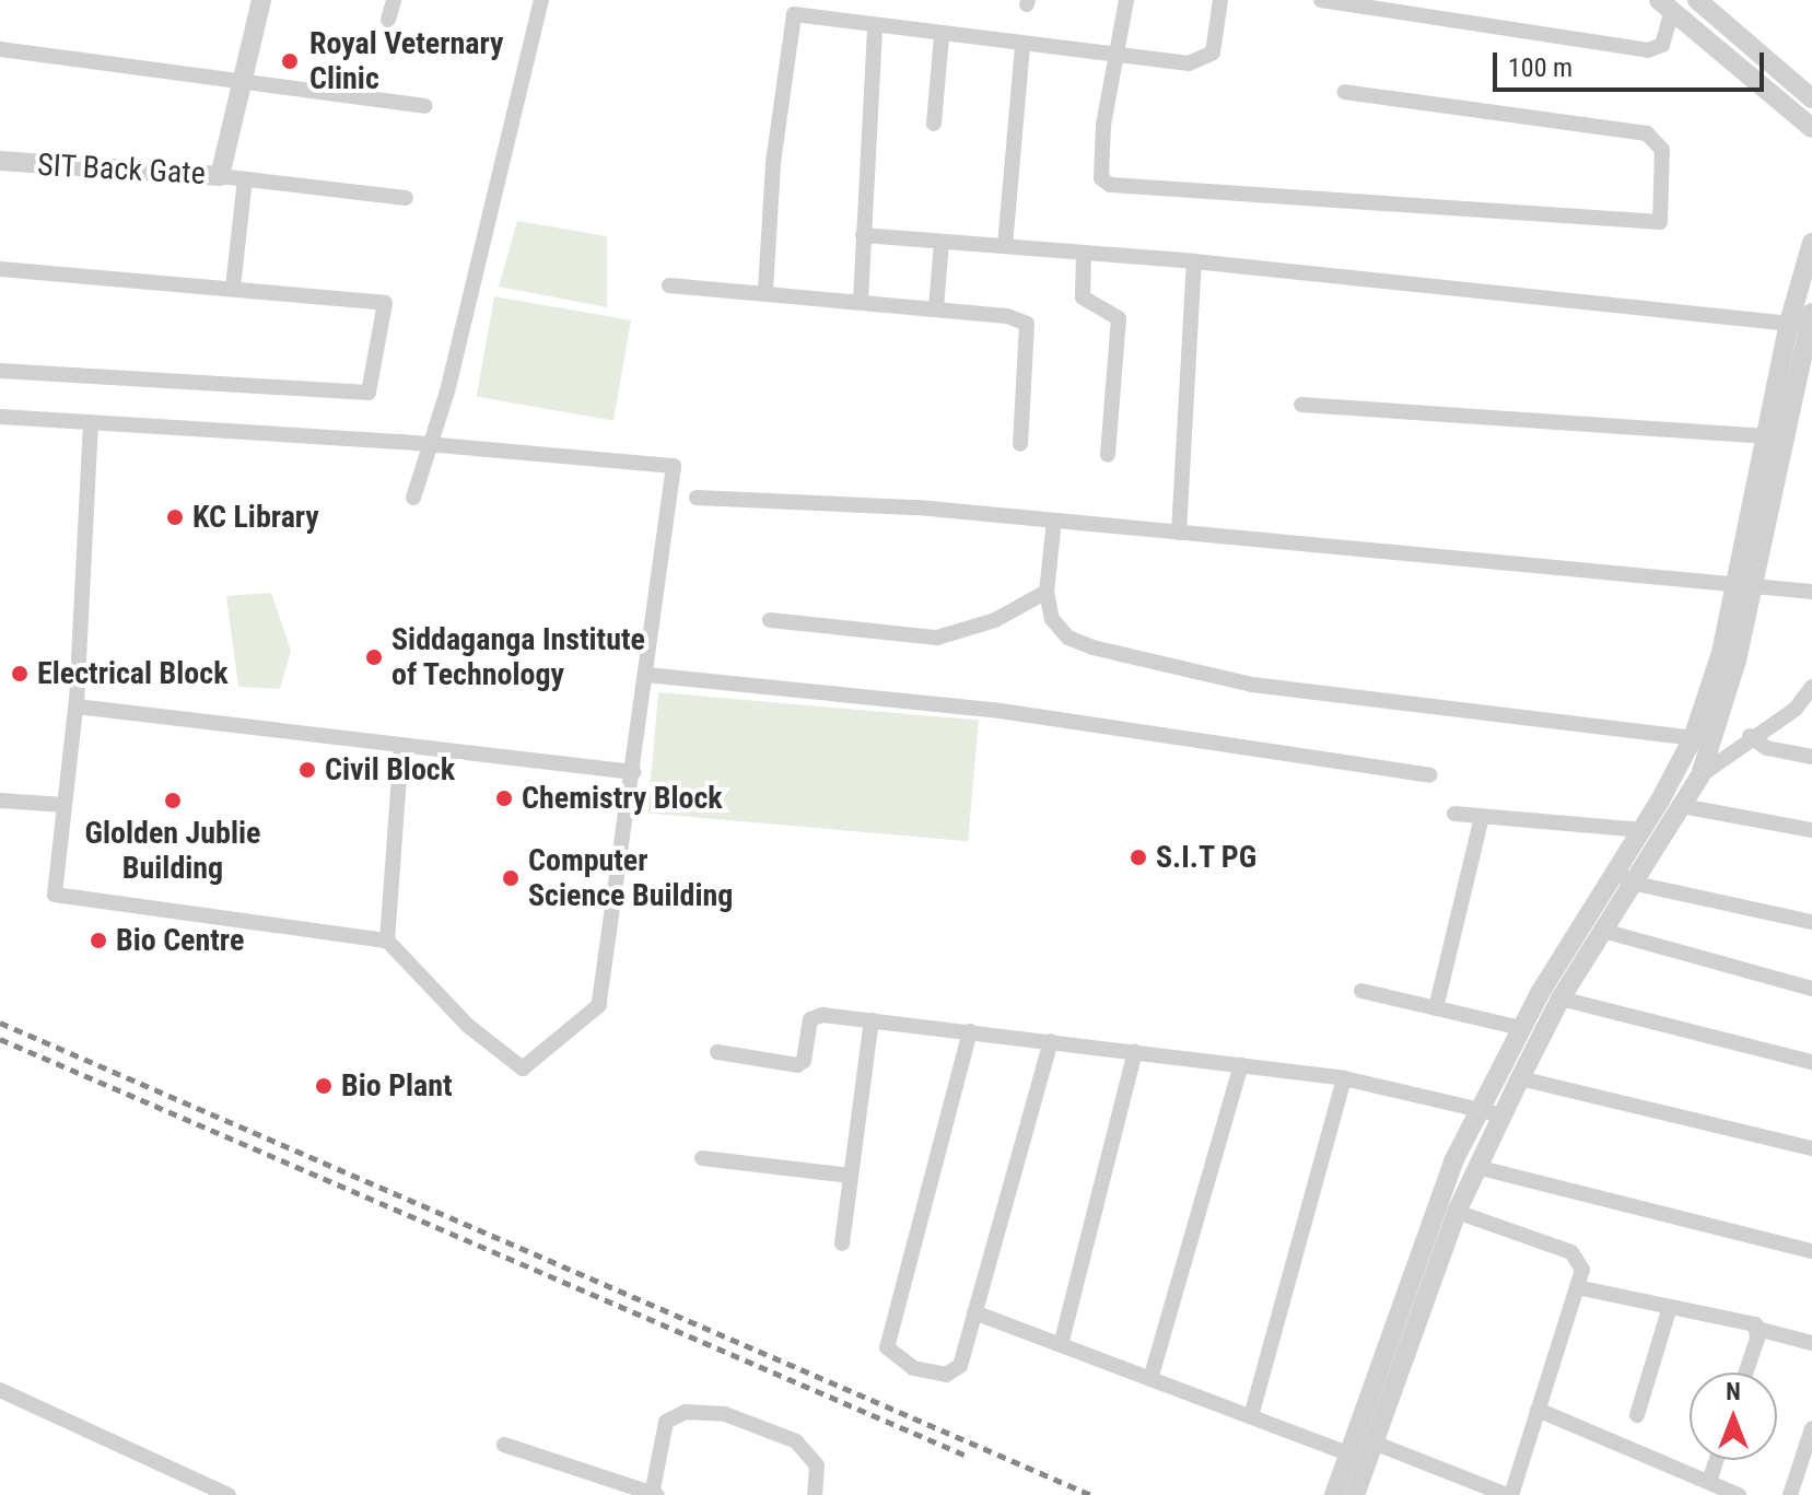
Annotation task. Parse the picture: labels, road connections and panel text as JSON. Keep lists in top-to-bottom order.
{
  "streets": {
    "street": ["SIT Back Gate"]
  },
  "places": [
    "Royal Veternary Clinic",
    "KC Library",
    "Siddaganga Institute of Technology",
    "Electrical Block",
    "Civil Block",
    "Chemistry Block",
    "Glolden Jublie Building",
    "S.I.T PG",
    "Computer Science Building",
    "Bio Centre",
    "Bio Plant"
  ],
  "scale_bar": "100 m",
  "north": "top"
}
